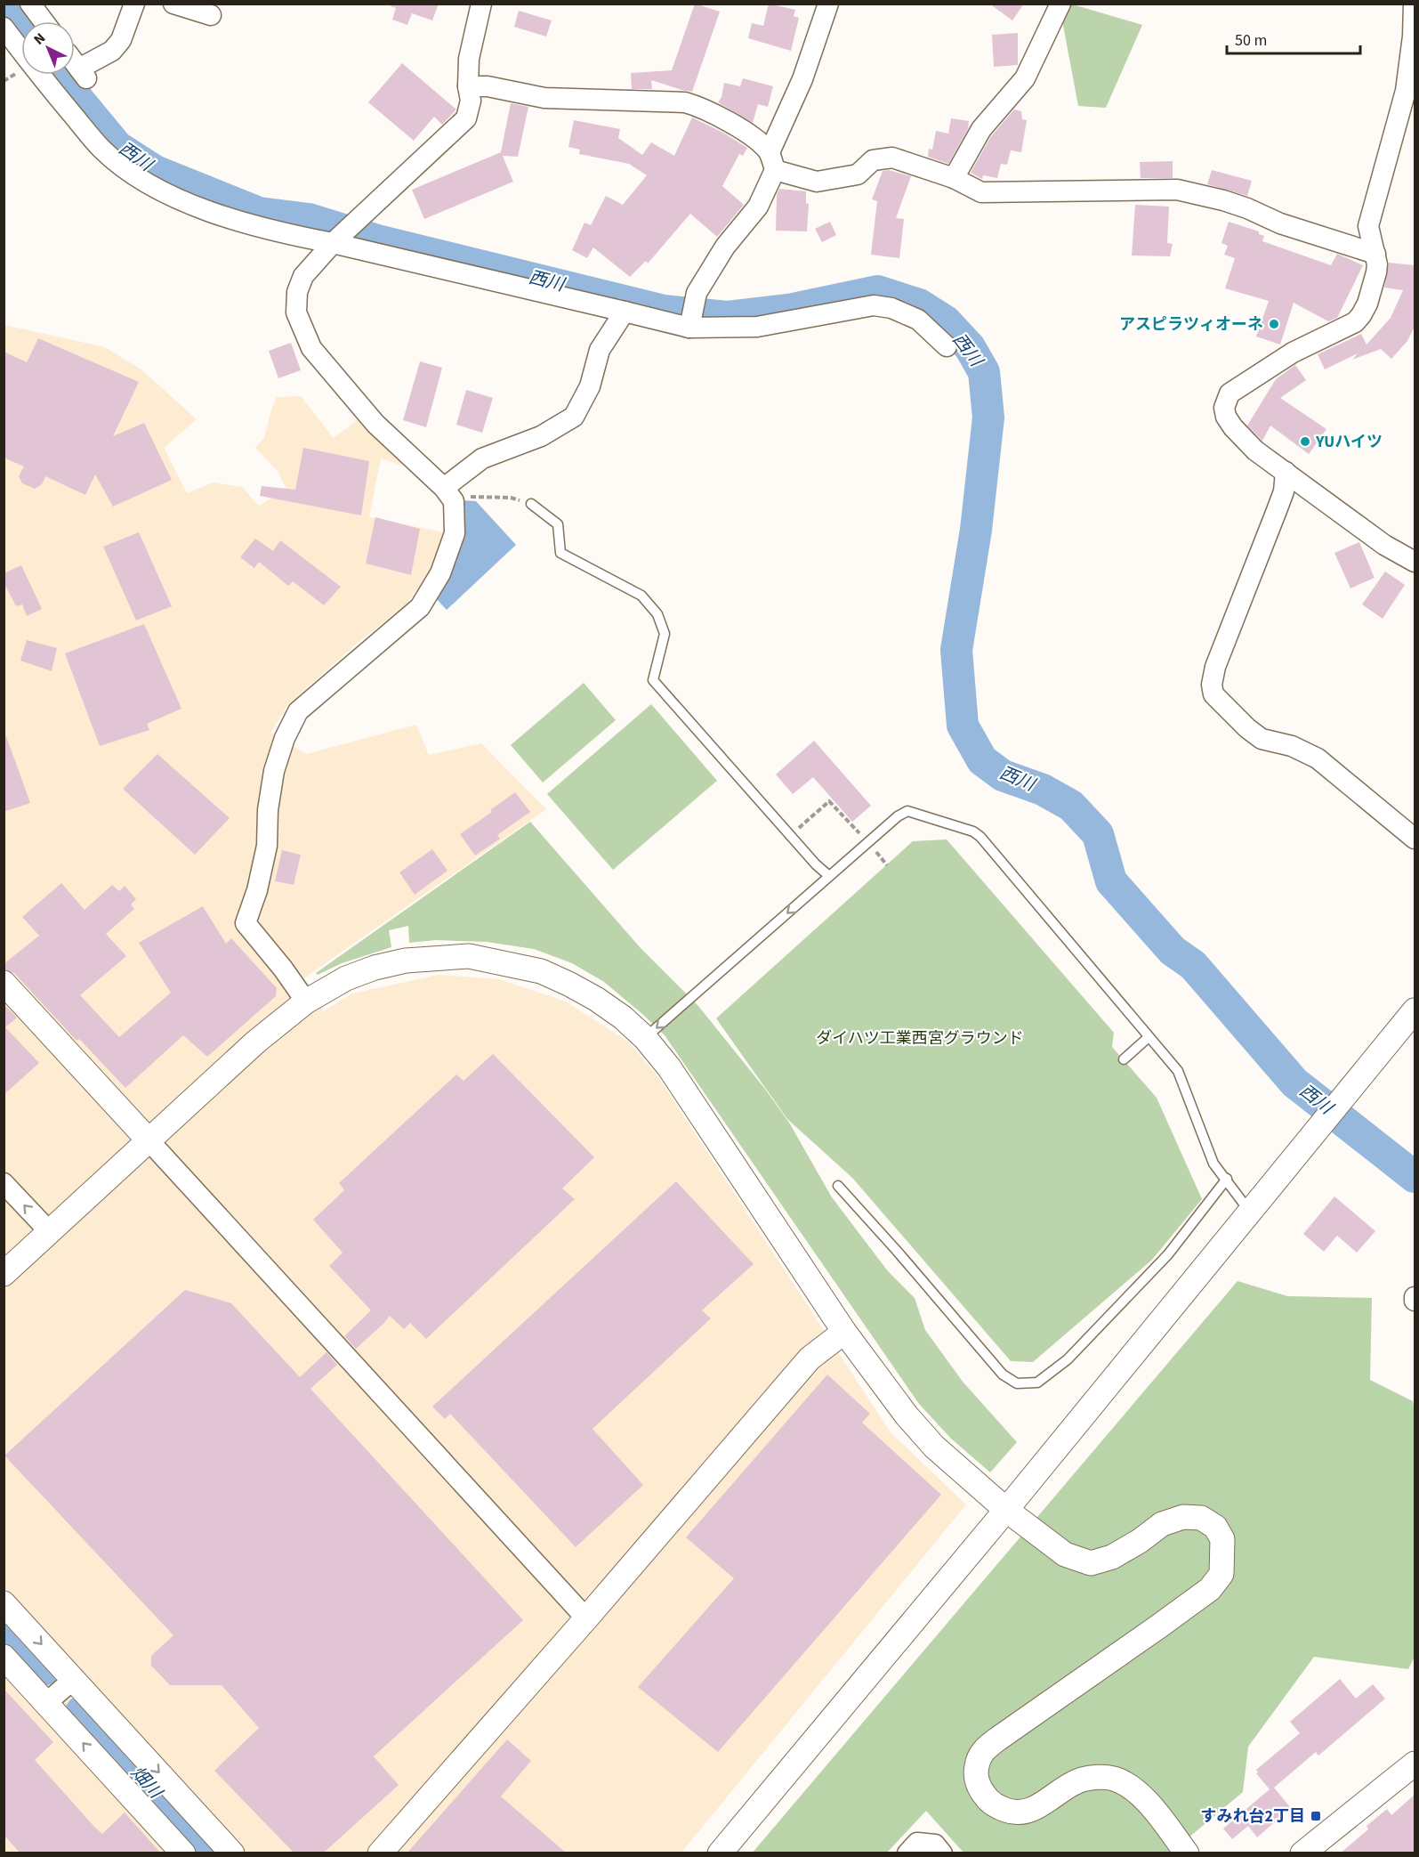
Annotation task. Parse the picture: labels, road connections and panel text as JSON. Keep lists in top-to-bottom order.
{
  "water": ["西川", "畑川"],
  "parks": ["ダイハツ工業西宮グラウンド"],
  "places": {
    "other": ["アスピラツィオーネ", "YUハイツ"],
    "transit": ["すみれ台2丁目"]
  },
  "scale_bar": "50 m",
  "north": "top left"
}
